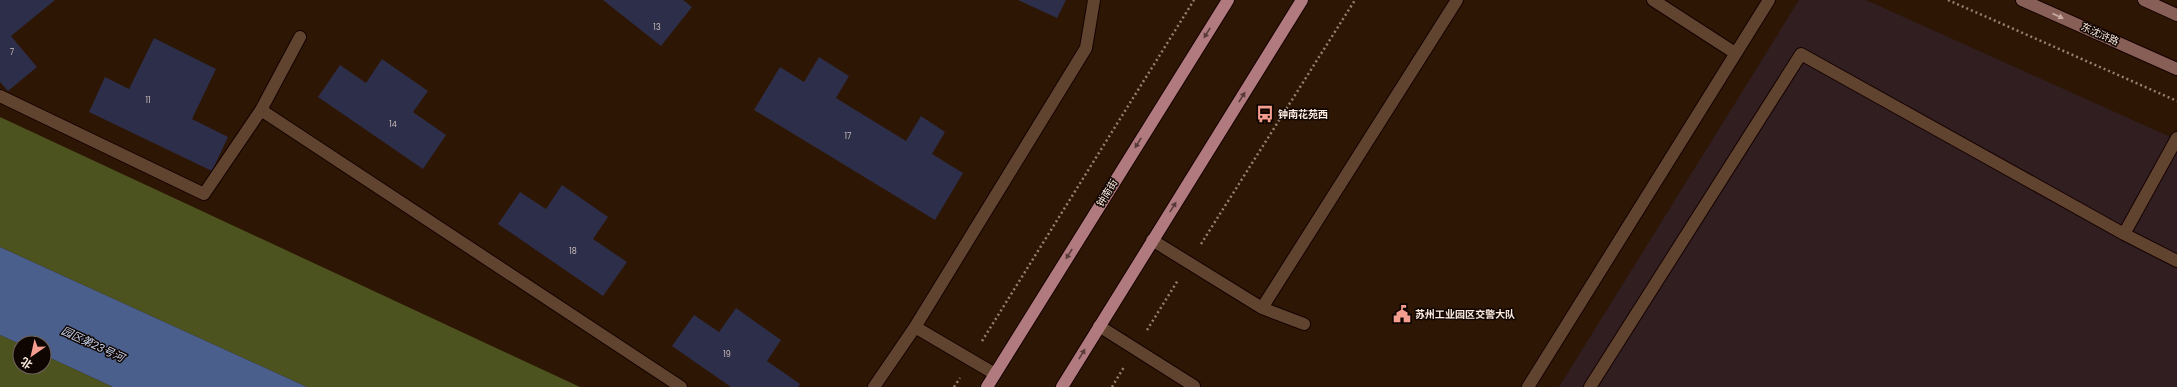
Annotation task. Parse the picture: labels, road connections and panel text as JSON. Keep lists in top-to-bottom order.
{
  "streets": {
    "main road": ["东沈浒路", "钟南街"]
  },
  "one_way": ["东沈浒路"],
  "water": ["园区第23号河"],
  "places": {
    "bus stop": ["钟南花苑西"],
    "public building": ["苏州工业园区交警大队"]
  },
  "house_numbers": [
    "13",
    "7",
    "11",
    "14",
    "17",
    "18",
    "19"
  ],
  "north": "bottom left"
}
